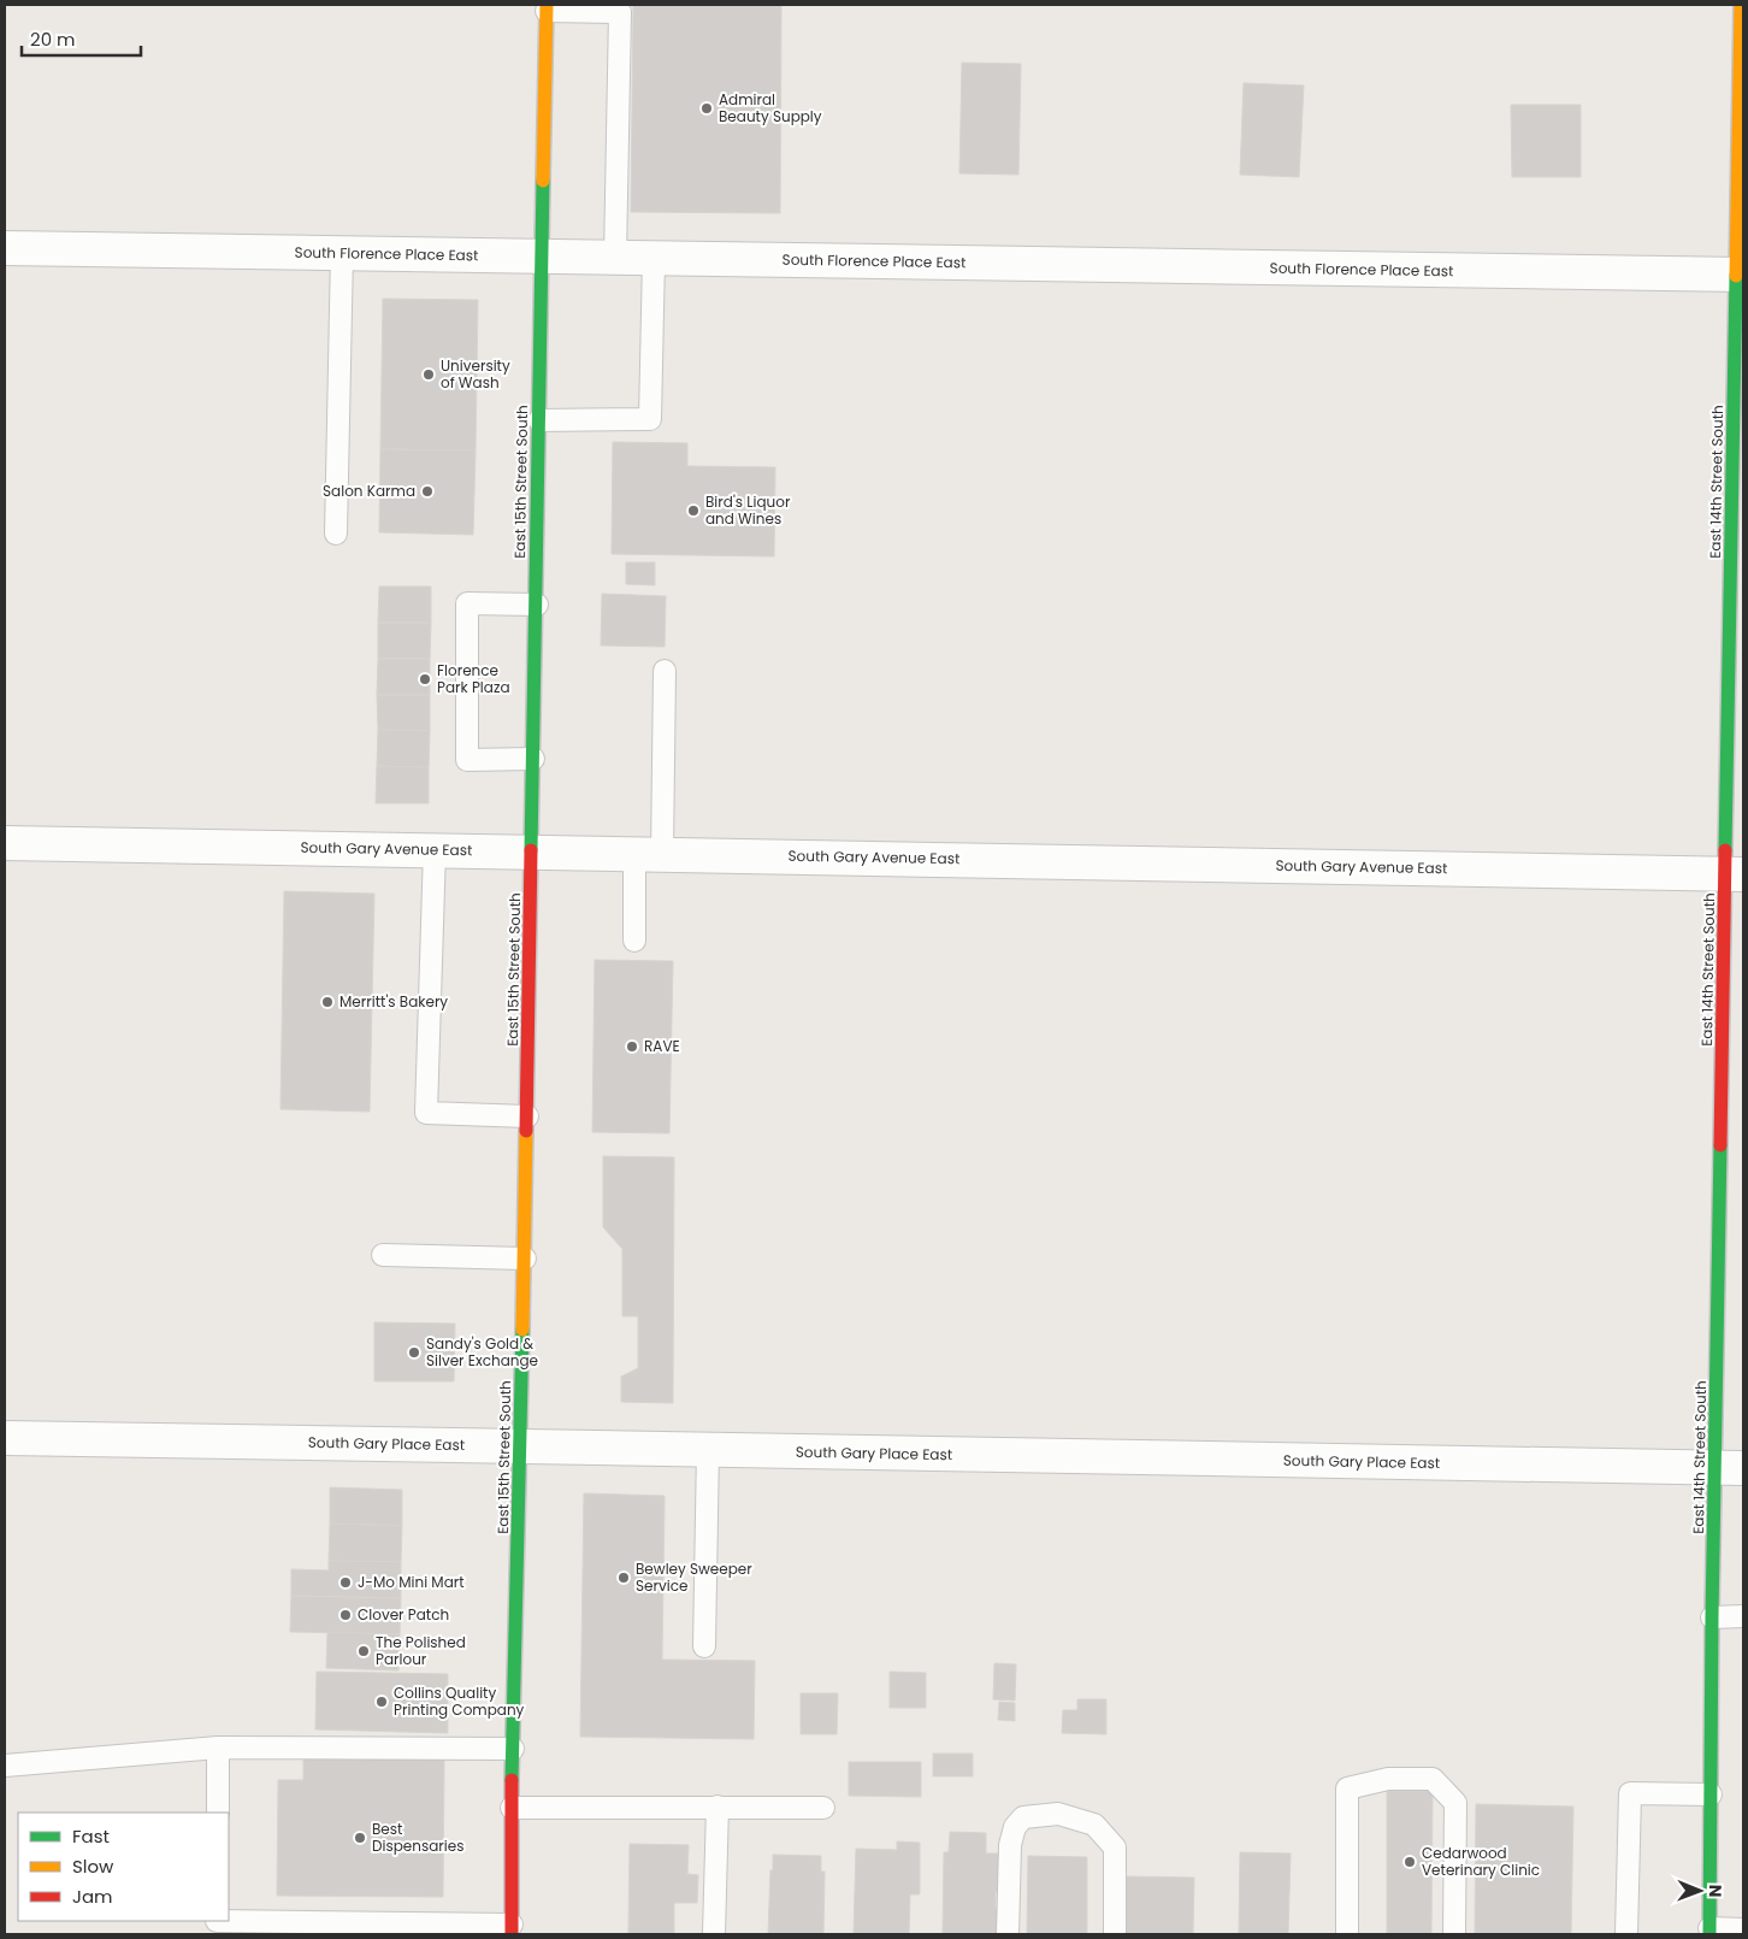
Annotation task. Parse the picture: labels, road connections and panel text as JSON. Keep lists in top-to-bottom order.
{
  "streets": {
    "main road": ["East 15th Street South", "East 14th Street South"],
    "street": ["South Florence Place East", "South Gary Avenue East", "South Gary Place East"]
  },
  "crossings": [
    ["South Florence Place East", "East 15th Street South"],
    ["South Florence Place East", "East 14th Street South"],
    ["East 15th Street South", "South Gary Avenue East"],
    ["East 15th Street South", "South Gary Place East"],
    ["East 14th Street South", "South Gary Avenue East"],
    ["East 14th Street South", "South Gary Place East"]
  ],
  "places": [
    "Admiral Beauty Supply",
    "University of Wash",
    "Salon Karma",
    "Bird's Liquor and Wines",
    "Florence Park Plaza",
    "Merritt's Bakery",
    "RAVE",
    "Sandy's Gold & Silver Exchange",
    "Bewley Sweeper Service",
    "J-Mo Mini Mart",
    "Clover Patch",
    "The Polished Parlour",
    "Collins Quality Printing Company",
    "Best Dispensaries",
    "Cedarwood Veterinary Clinic"
  ],
  "legend": ["Fast", "Slow", "Jam"],
  "scale_bar": "20 m",
  "north": "right"
}
